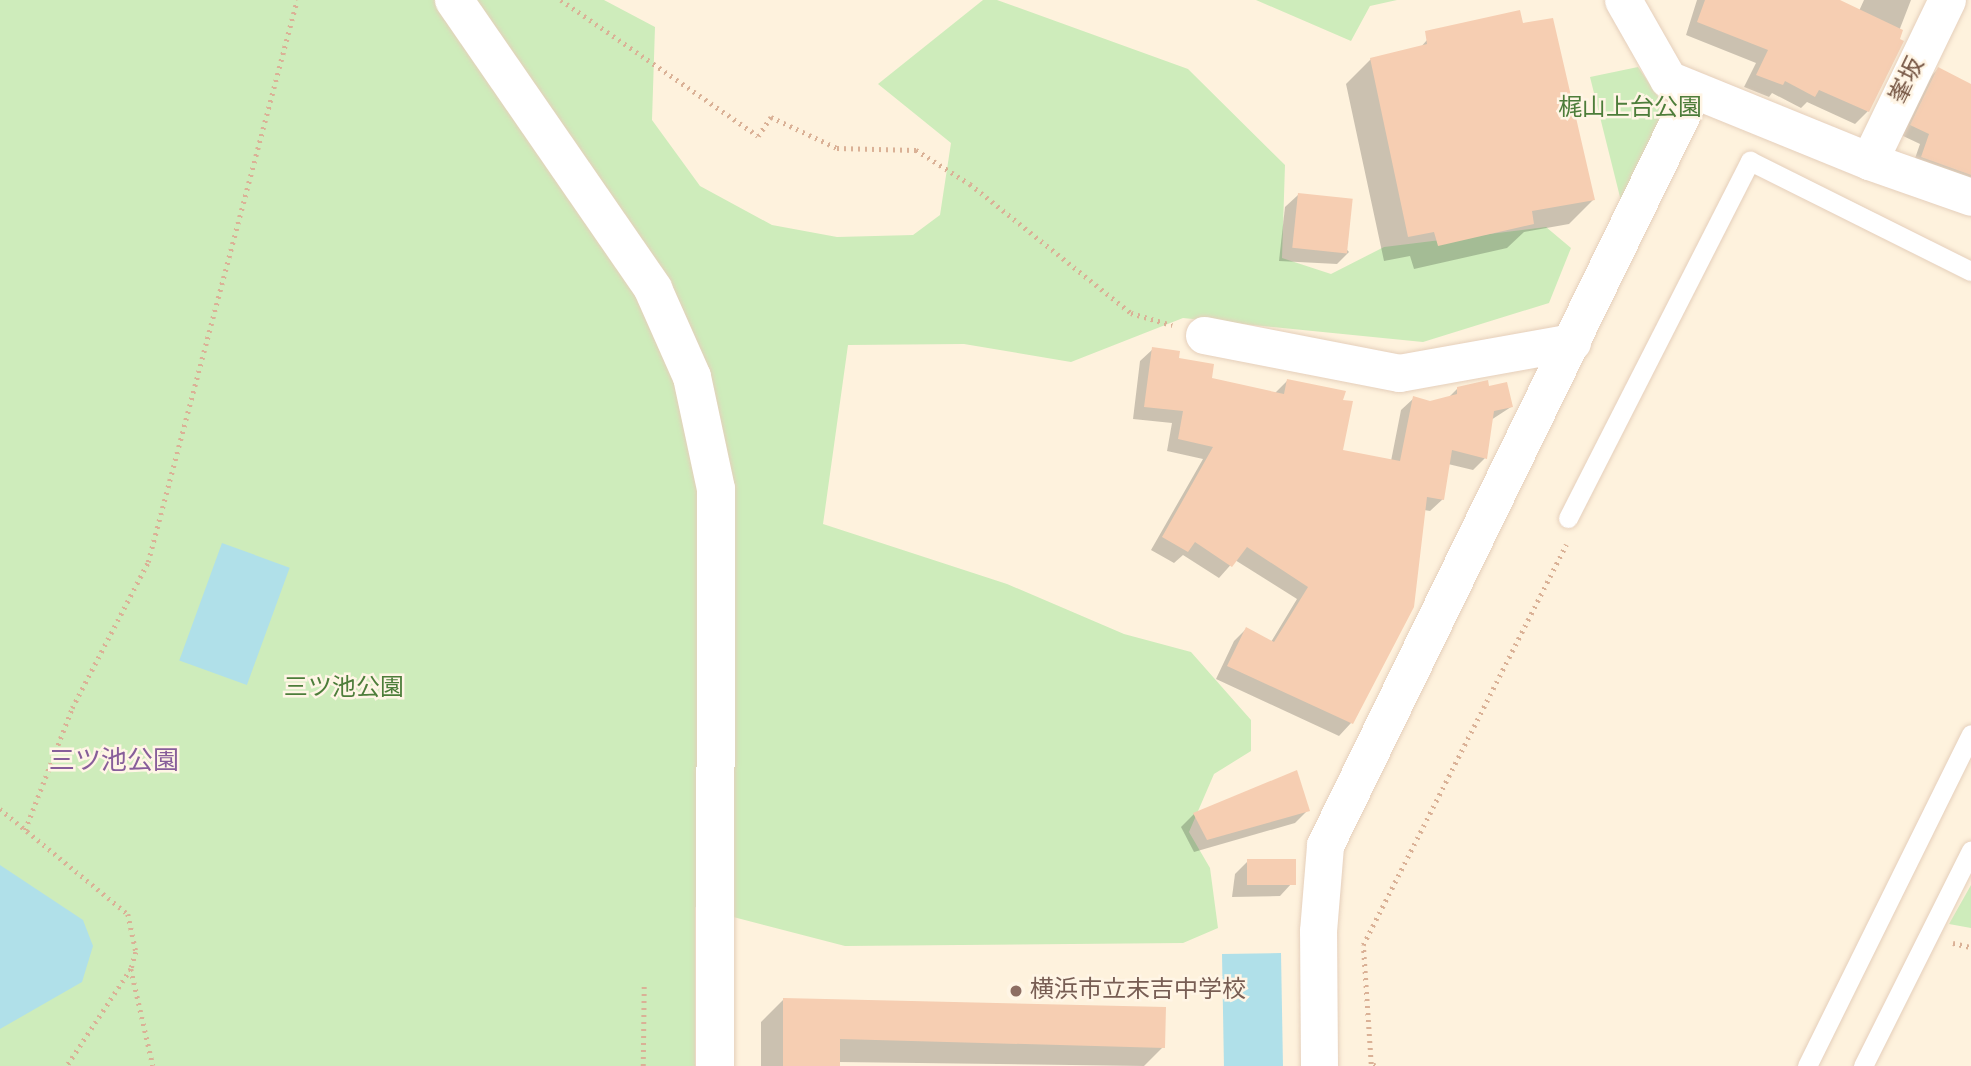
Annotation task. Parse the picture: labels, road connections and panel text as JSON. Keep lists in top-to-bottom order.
{
  "streets": {
    "street": ["峯坂"]
  },
  "districts": ["三ツ池公園"],
  "parks": ["梶山上台公園", "三ツ池公園"],
  "places": ["横浜市立末吉中学校"]
}
